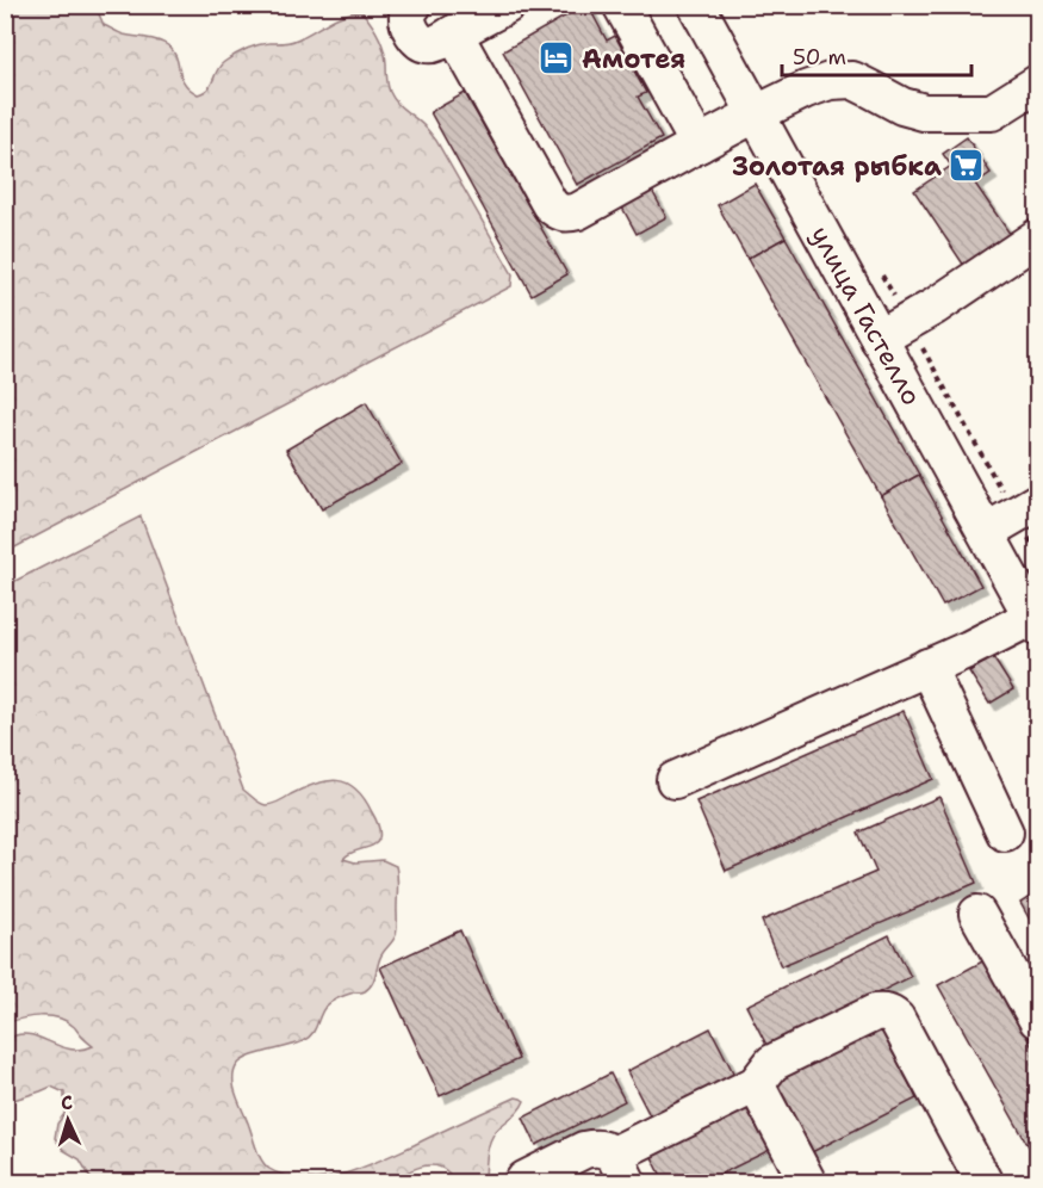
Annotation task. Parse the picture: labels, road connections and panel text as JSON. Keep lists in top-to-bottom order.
{
  "streets": {
    "street": ["улица Гастелло"]
  },
  "places": {
    "hotel": ["Амотея"],
    "supermarket": ["Золотая рыбка"]
  },
  "scale_bar": "50 m",
  "north": "top"
}
